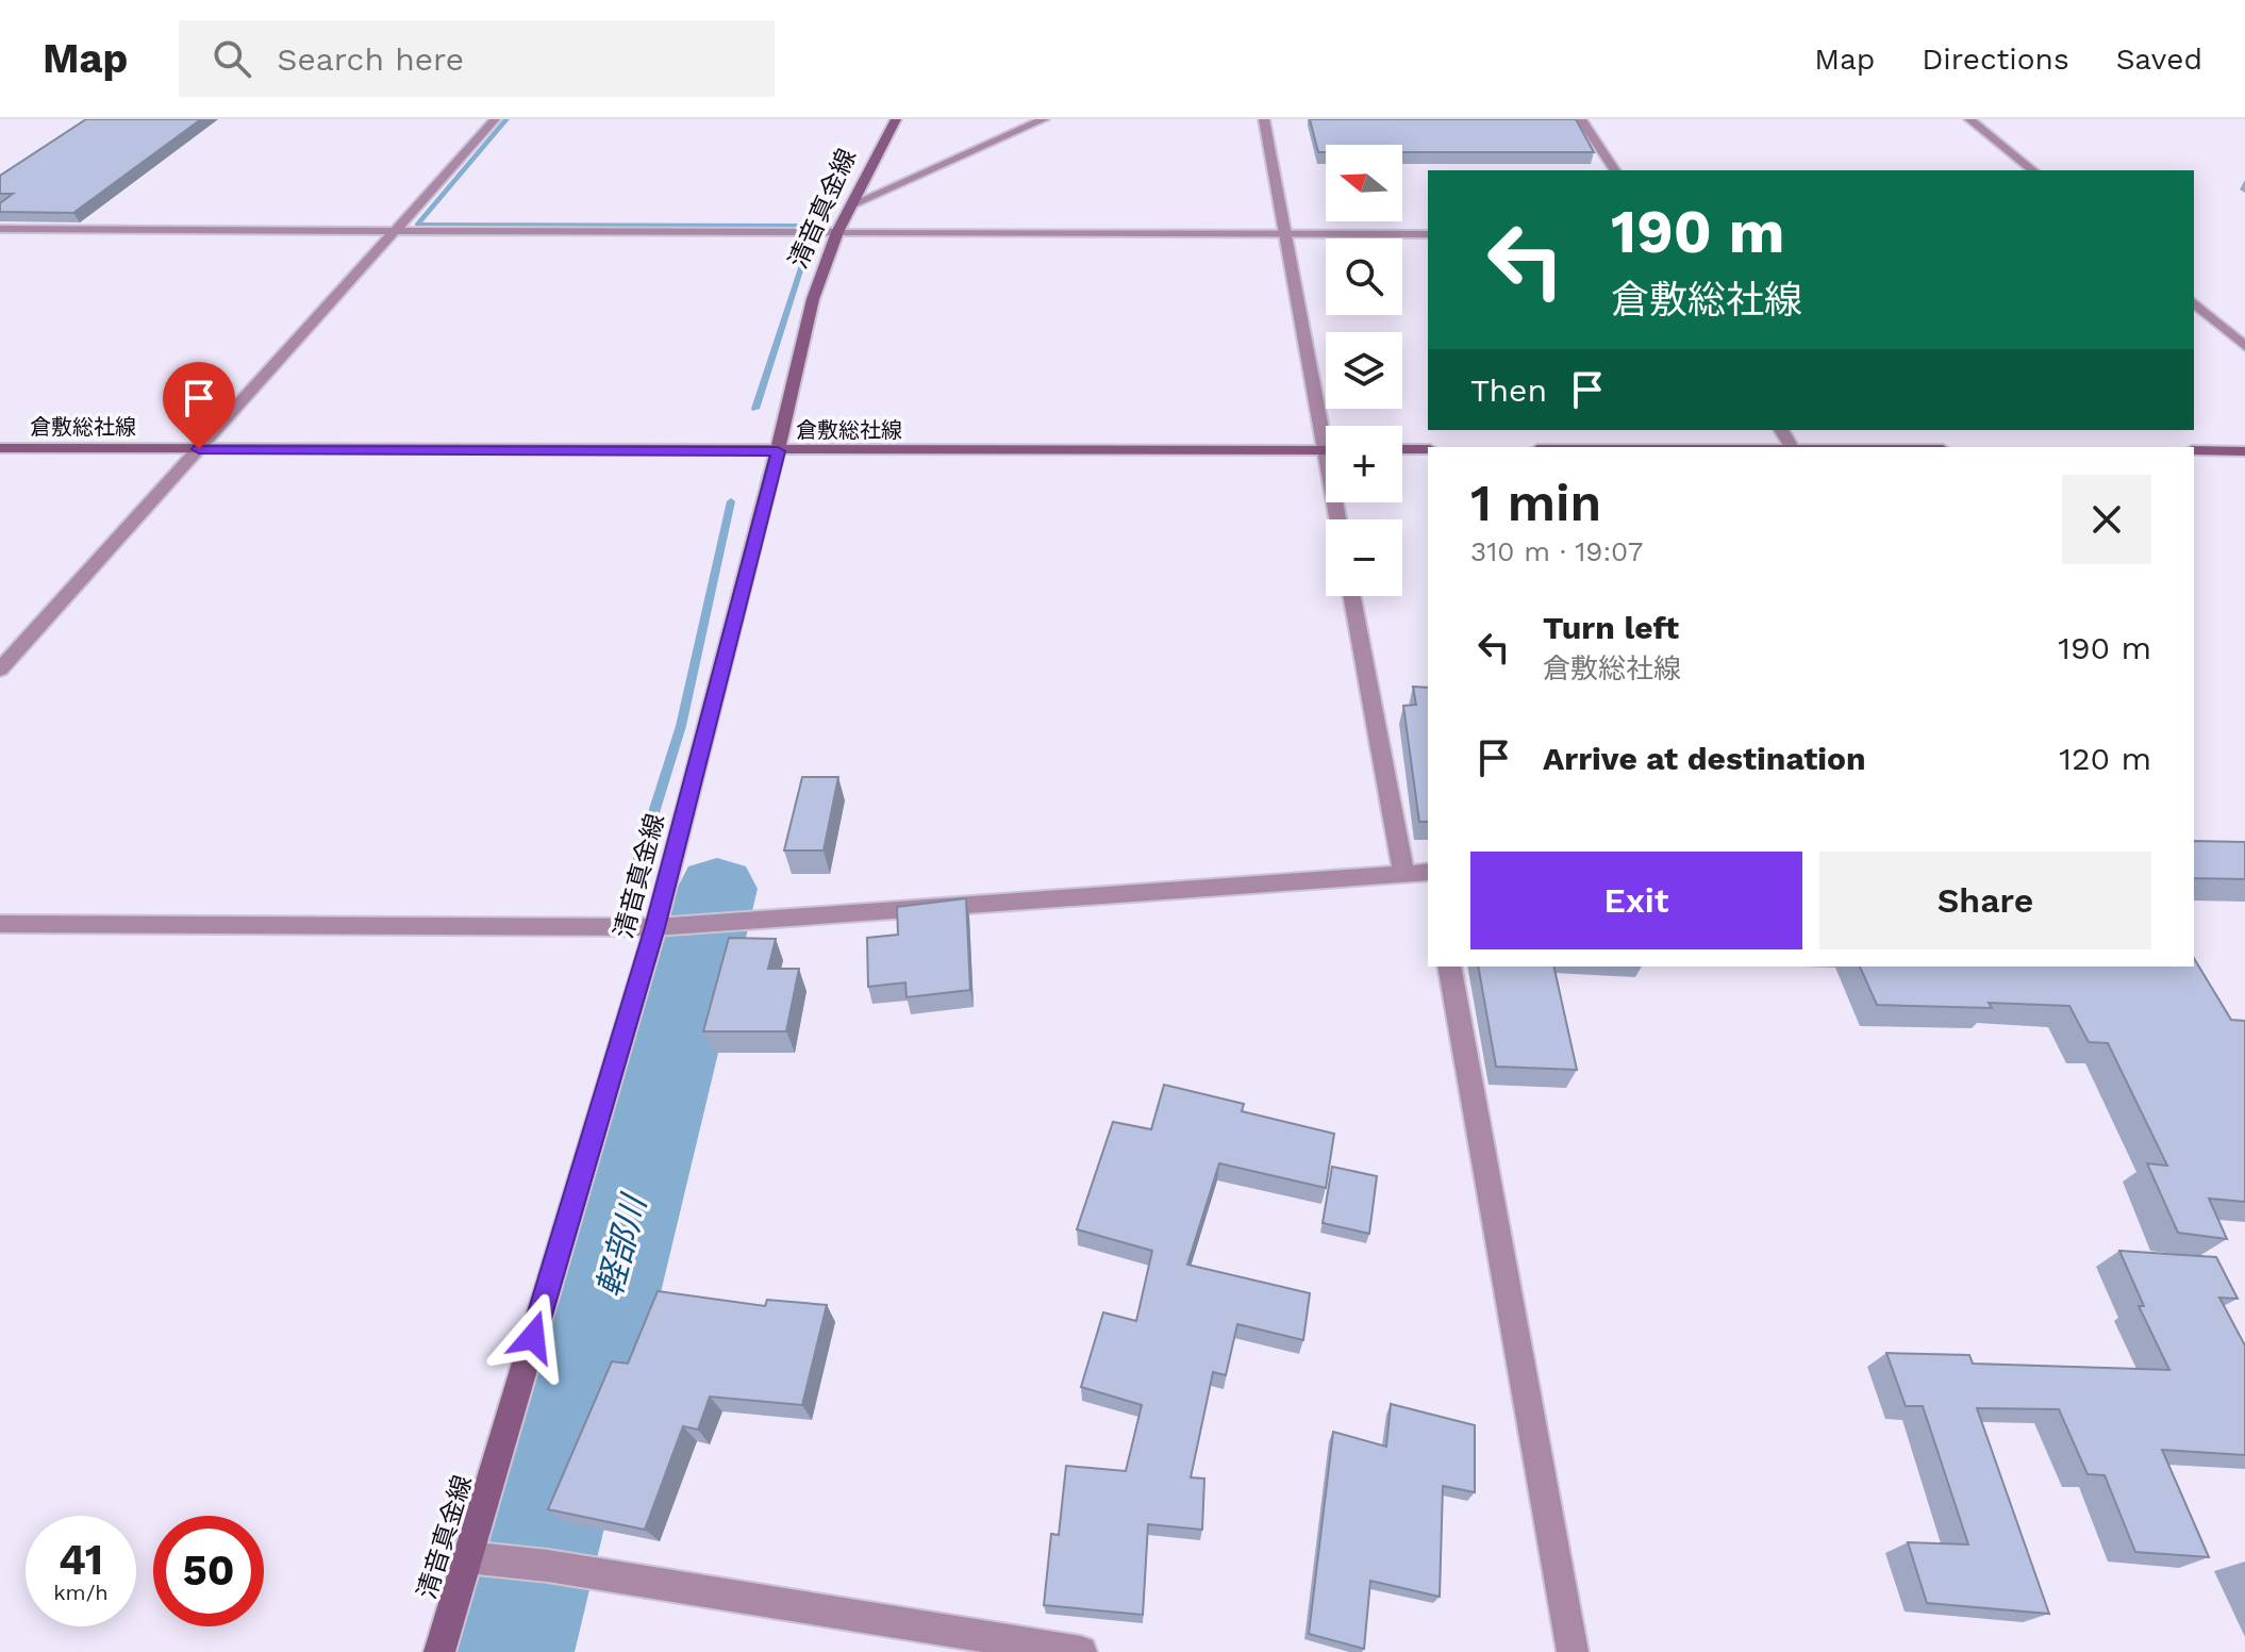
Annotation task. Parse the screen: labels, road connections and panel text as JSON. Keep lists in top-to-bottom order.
{
  "streets": {
    "main road": ["清音真金線", "倉敷総社線"]
  },
  "crossings": [
    ["清音真金線", "倉敷総社線"]
  ],
  "water": ["軽部川"],
  "north": "left",
  "page": {
    "header": "Map",
    "search": "Search here",
    "nav": ["Map", "Directions", "Saved"],
    "map_buttons": ["+", "−"],
    "turn": ["190 m", "倉敷総社線"],
    "then": "Then",
    "heading": ["1 min", "310 m · 19:07"],
    "list": [
      {
        "name": "Turn left",
        "note": "倉敷総社線",
        "value": "190 m"
      },
      {
        "name": "Arrive at destination",
        "value": "120 m"
      }
    ],
    "buttons": ["Exit", "Share"],
    "speed": "41 km/h",
    "limit": "50"
  }
}
